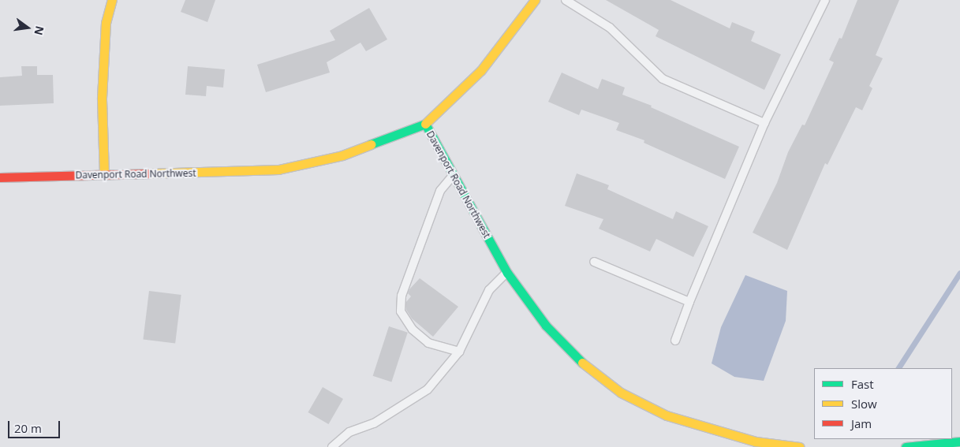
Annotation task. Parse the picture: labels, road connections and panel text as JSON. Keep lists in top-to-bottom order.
{
  "streets": {
    "street": ["Davenport Road Northwest"]
  },
  "legend": ["Fast", "Slow", "Jam"],
  "scale_bar": "20 m",
  "north": "right"
}
